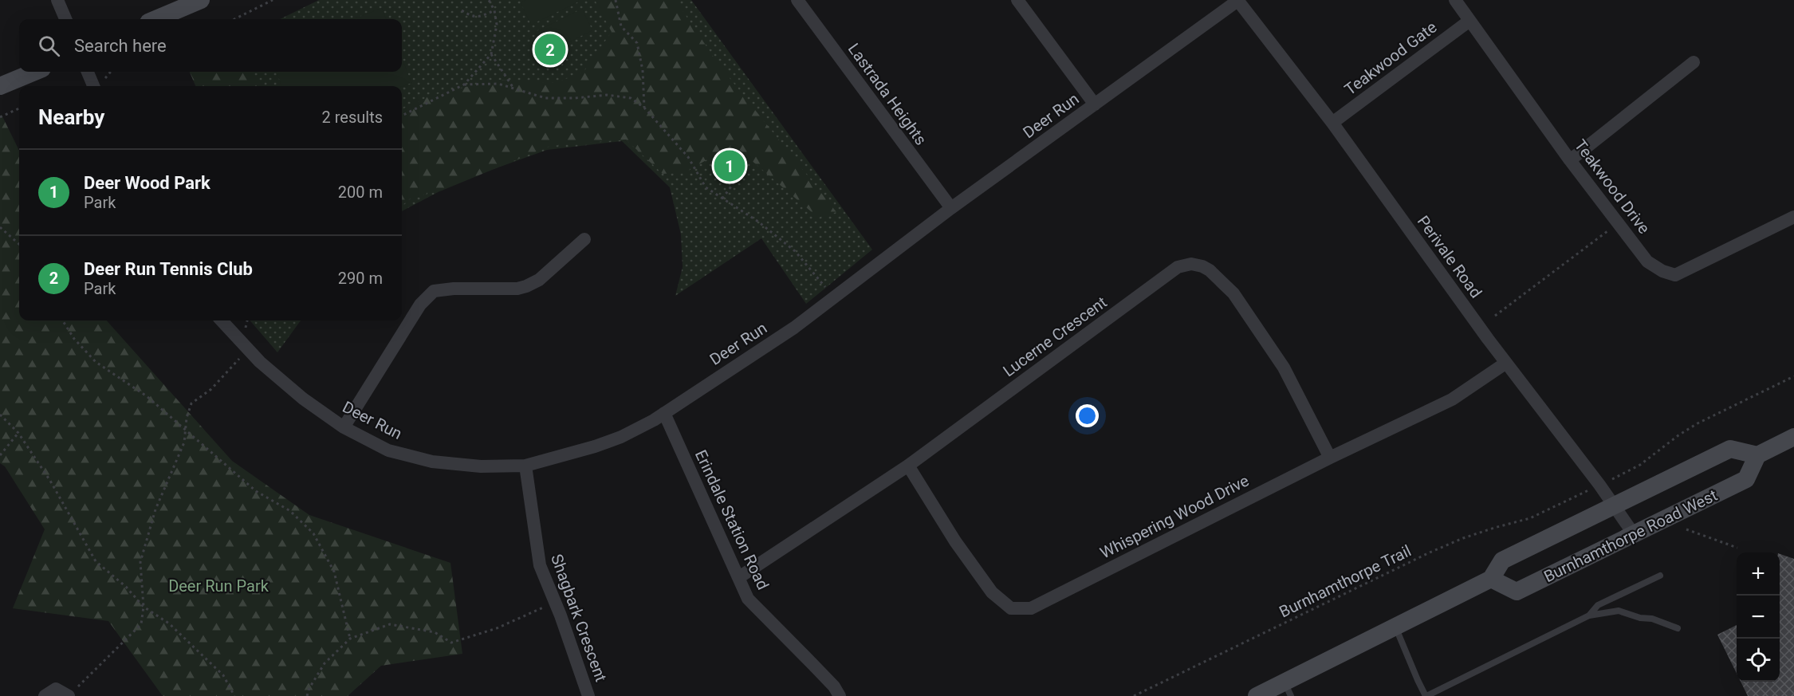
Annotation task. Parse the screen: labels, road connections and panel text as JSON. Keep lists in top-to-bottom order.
{
  "streets": {
    "main road": ["Burnhamthorpe Road West"],
    "street": [
      "Teakwood Gate",
      "Lastrada Heights",
      "Deer Run",
      "Teakwood Drive",
      "Perivale Road",
      "Lucerne Crescent",
      "Whispering Wood Drive",
      "Erindale Station Road",
      "Shagbark Crescent"
    ],
    "path": ["Burnhamthorpe Trail"]
  },
  "crossings": [
    ["Teakwood Gate", "Teakwood Drive"],
    ["Teakwood Gate", "Perivale Road"],
    ["Lastrada Heights", "Deer Run"],
    ["Deer Run", "Perivale Road"],
    ["Deer Run", "Erindale Station Road"],
    ["Deer Run", "Shagbark Crescent"],
    ["Perivale Road", "Whispering Wood Drive"],
    ["Perivale Road", "Burnhamthorpe Road West"],
    ["Lucerne Crescent", "Whispering Wood Drive"],
    ["Lucerne Crescent", "Erindale Station Road"]
  ],
  "parks": ["Deer Run Park"],
  "page": {
    "search": "Search here",
    "pins": ["2", "1"],
    "heading": ["Nearby", "2 results"],
    "list": [
      {
        "mark": "1",
        "name": "Deer Wood Park",
        "note": "Park",
        "value": "200 m"
      },
      {
        "mark": "2",
        "name": "Deer Run Tennis Club",
        "note": "Park",
        "value": "290 m"
      }
    ],
    "map_buttons": ["+", "−"]
  }
}
